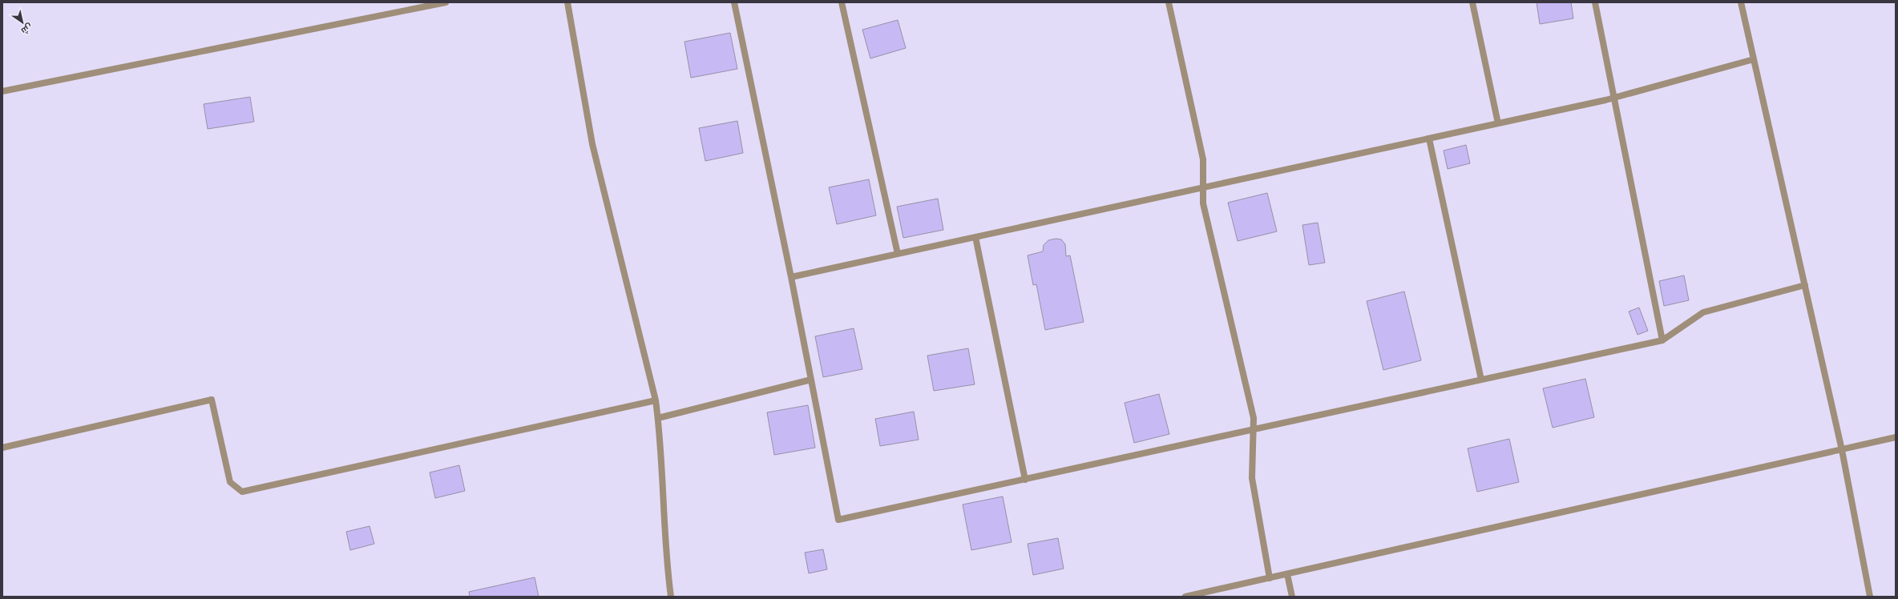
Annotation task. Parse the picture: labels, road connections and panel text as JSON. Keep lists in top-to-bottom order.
{
  "north": "bottom right"
}
